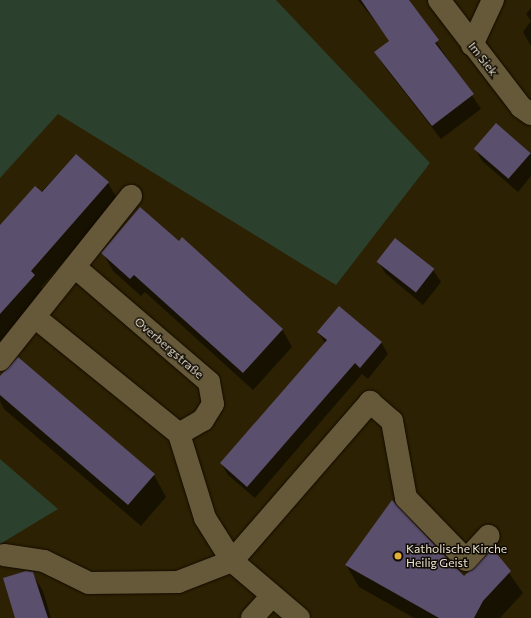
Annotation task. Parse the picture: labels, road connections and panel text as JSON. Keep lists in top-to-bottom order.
{
  "streets": {
    "street": ["Im Siek", "Overbergstraße"]
  },
  "places": ["Katholische Kirche Heilig Geist"]
}
